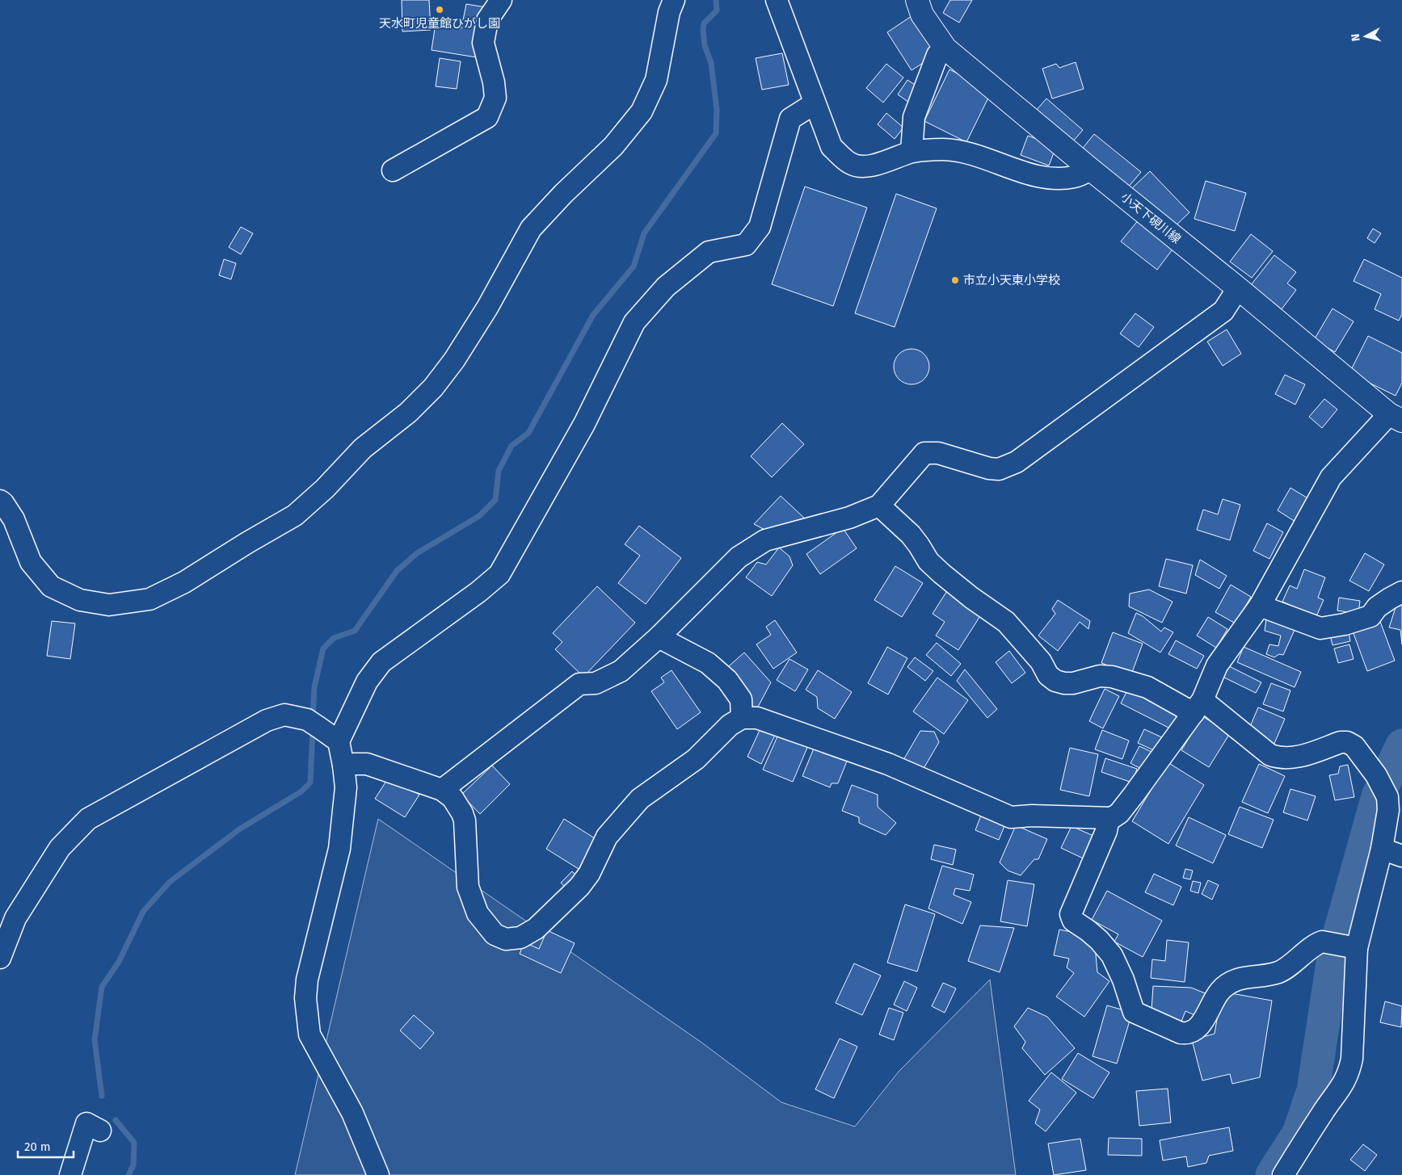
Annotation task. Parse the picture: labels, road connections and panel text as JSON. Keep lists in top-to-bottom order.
{
  "streets": {
    "main road": ["小天下硯川線"]
  },
  "places": ["天水町児童館ひがし園", "市立小天東小学校"],
  "scale_bar": "20 m",
  "north": "left"
}
